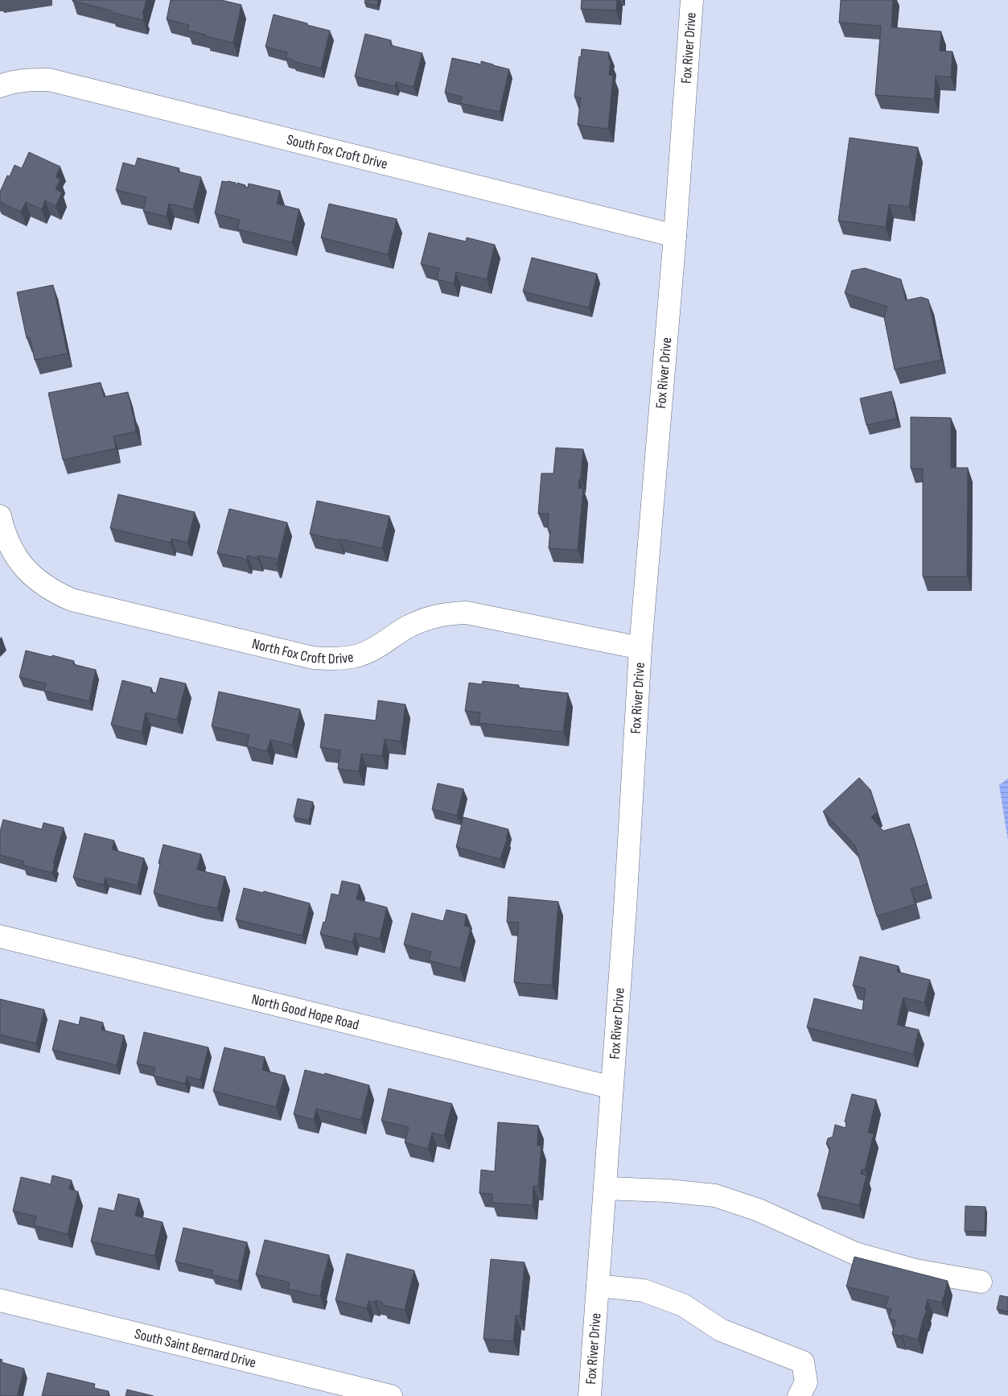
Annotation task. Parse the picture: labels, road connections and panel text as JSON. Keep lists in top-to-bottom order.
{
  "streets": {
    "street": [
      "Fox River Drive",
      "South Fox Croft Drive",
      "North Fox Croft Drive",
      "North Good Hope Road",
      "South Saint Bernard Drive"
    ]
  },
  "crossings": [
    ["Fox River Drive", "South Fox Croft Drive"],
    ["Fox River Drive", "North Fox Croft Drive"],
    ["Fox River Drive", "North Good Hope Road"]
  ]
}
